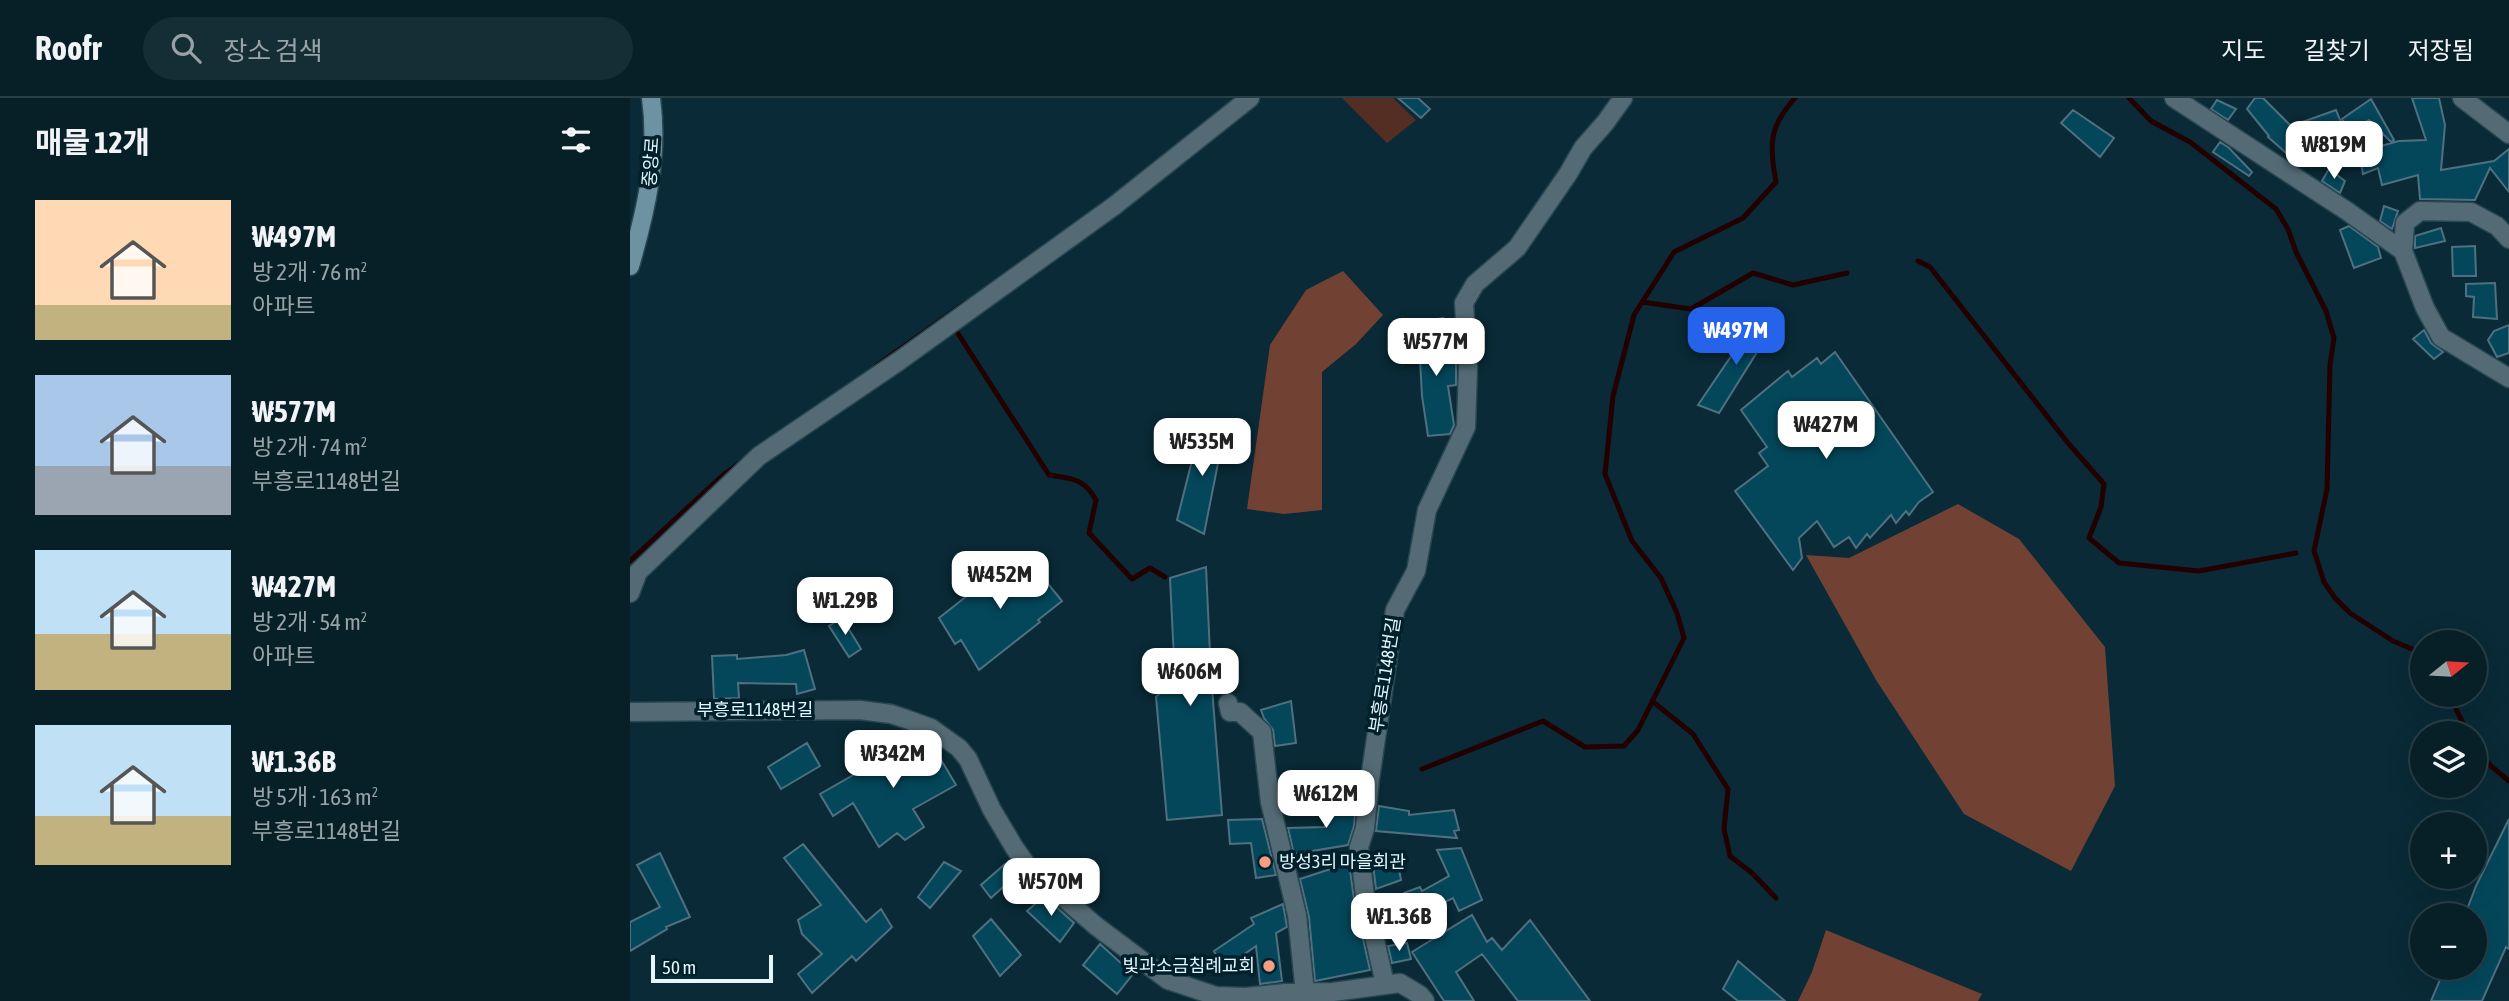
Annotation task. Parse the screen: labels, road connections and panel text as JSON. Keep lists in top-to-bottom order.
{
  "streets": {
    "main road": ["중앙로"],
    "street": ["부흥로1148번길"]
  },
  "places": ["방성3리 마을회관", "빛과소금침례교회"],
  "scale_bar": "50 m",
  "north": "right",
  "page": {
    "header": "Roofr",
    "search": "장소 검색",
    "nav": ["지도", "길찾기", "저장됨"],
    "heading": "매물 12개",
    "price": [
      "₩819M",
      "₩497M",
      "₩577M",
      "₩427M",
      "₩535M",
      "₩452M",
      "₩1.29B",
      "₩606M",
      "₩342M",
      "₩612M",
      "₩570M",
      "₩1.36B"
    ],
    "list": [
      {
        "name": "₩497M",
        "note": "방 2개 · 76 m² · 아파트"
      },
      {
        "name": "₩577M",
        "note": "방 2개 · 74 m² · 부흥로1148번길"
      },
      {
        "name": "₩427M",
        "note": "방 2개 · 54 m² · 아파트"
      },
      {
        "name": "₩1.36B",
        "note": "방 5개 · 163 m² · 부흥로1148번길"
      }
    ],
    "map_buttons": ["+", "−"],
    "scale": "50 m"
  }
}
